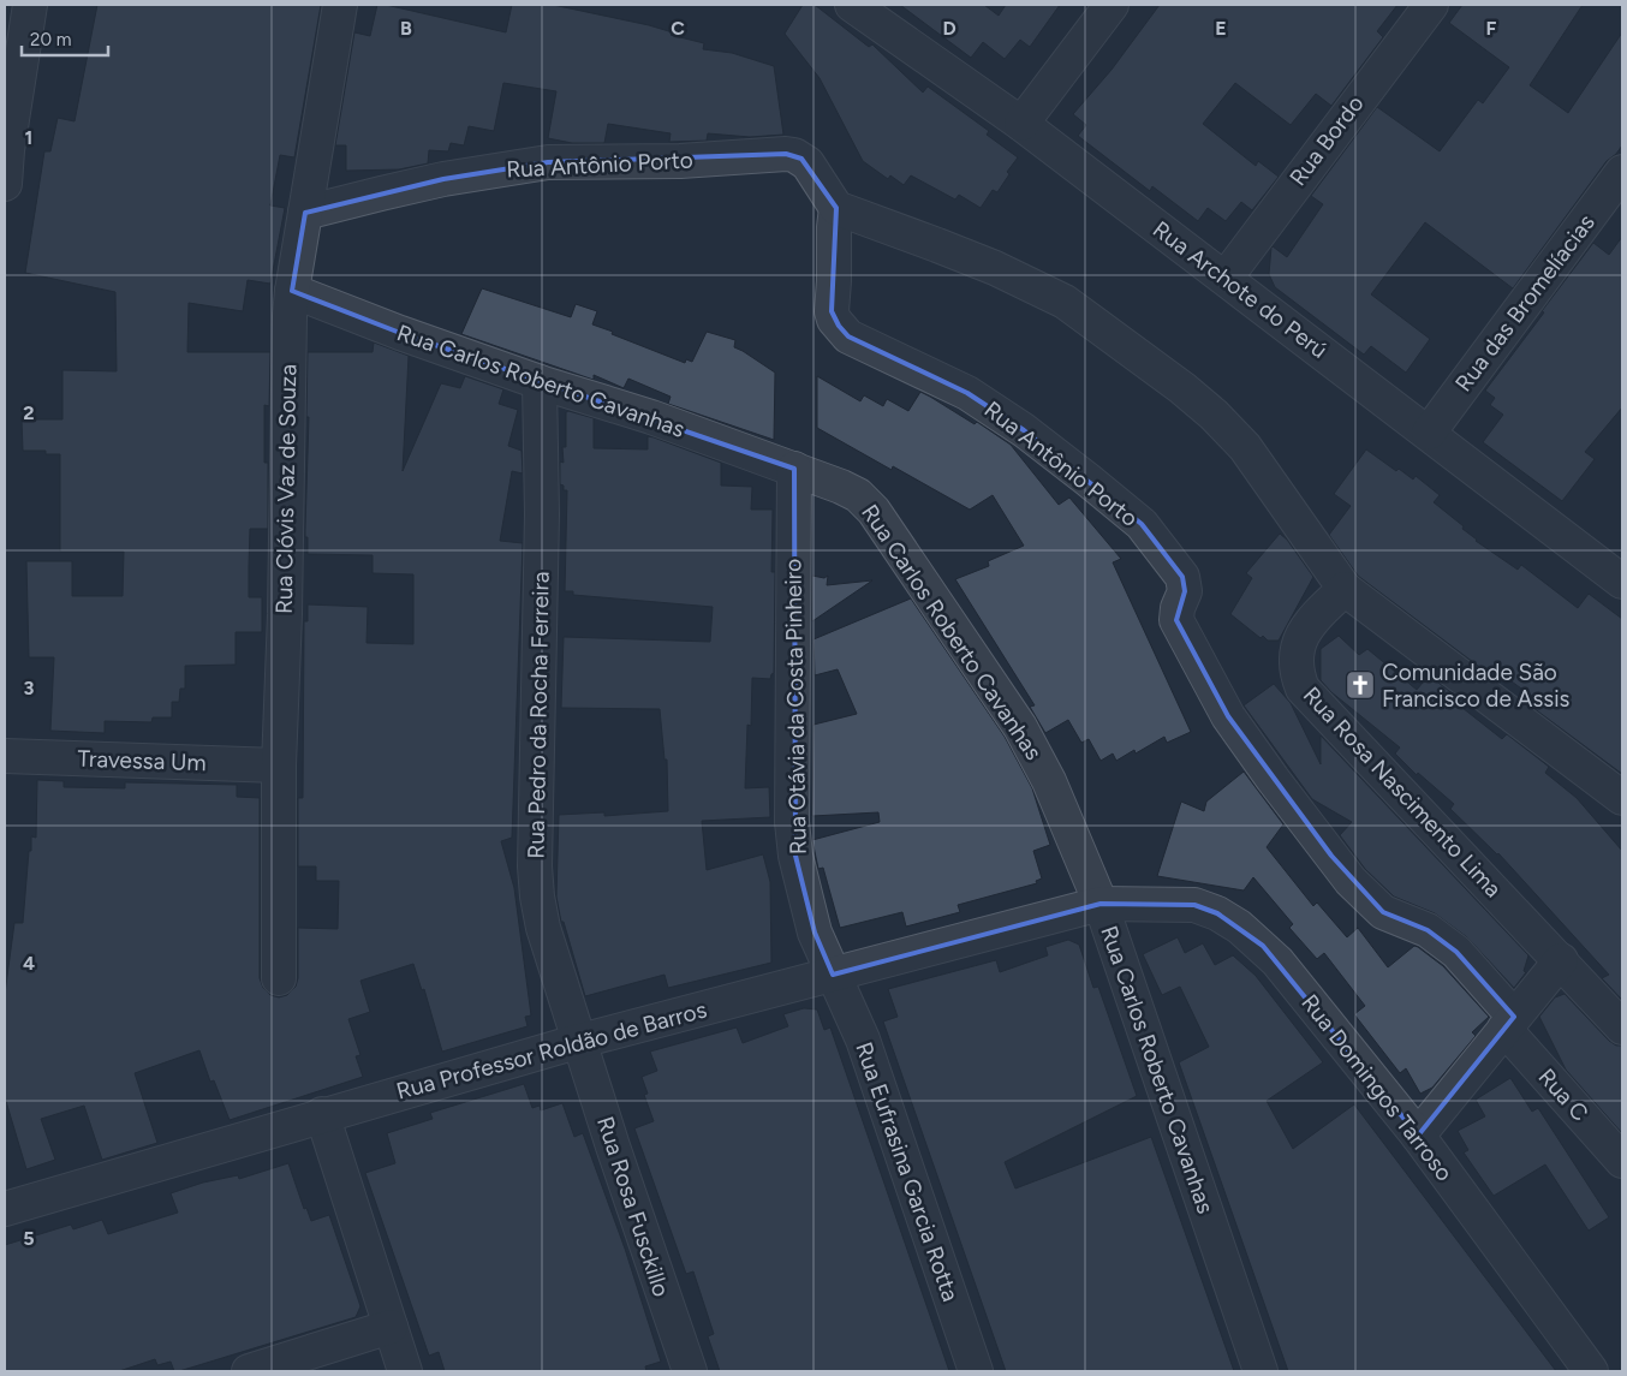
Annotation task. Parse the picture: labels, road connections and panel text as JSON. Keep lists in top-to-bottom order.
{
  "streets": {
    "street": [
      "Rua Bordo",
      "Rua Antônio Porto",
      "Rua Archote do Perú",
      "Rua das Bromelíacias",
      "Rua Carlos Roberto Cavanhas",
      "Rua Clóvis Vaz de Souza",
      "Rua Otávia da Costa Pinheiro",
      "Rua Pedro da Rocha Ferreira",
      "Travessa Um",
      "Rua Rosa Nascimento Lima",
      "Rua Professor Roldão de Barros",
      "Rua Domingos Tarroso",
      "Rua C",
      "Rua Eufrasina Garcia Rotta",
      "Rua Rosa Fusckillo"
    ]
  },
  "crossings": [
    ["Rua Bordo", "Rua Archote do Perú"],
    ["Rua Antônio Porto", "Rua Clóvis Vaz de Souza"],
    ["Rua Antônio Porto", "Rua C"],
    ["Rua Archote do Perú", "Rua das Bromelíacias"],
    ["Rua Carlos Roberto Cavanhas", "Rua Clóvis Vaz de Souza"],
    ["Rua Carlos Roberto Cavanhas", "Rua Otávia da Costa Pinheiro"],
    ["Rua Carlos Roberto Cavanhas", "Rua Pedro da Rocha Ferreira"],
    ["Rua Carlos Roberto Cavanhas", "Rua Professor Roldão de Barros"],
    ["Rua Carlos Roberto Cavanhas", "Rua Domingos Tarroso"],
    ["Rua Clóvis Vaz de Souza", "Travessa Um"],
    ["Rua Otávia da Costa Pinheiro", "Rua Professor Roldão de Barros"],
    ["Rua Otávia da Costa Pinheiro", "Rua Eufrasina Garcia Rotta"],
    ["Rua Pedro da Rocha Ferreira", "Rua Professor Roldão de Barros"],
    ["Rua Pedro da Rocha Ferreira", "Rua Rosa Fusckillo"],
    ["Rua Professor Roldão de Barros", "Rua Domingos Tarroso"],
    ["Rua Professor Roldão de Barros", "Rua Eufrasina Garcia Rotta"],
    ["Rua Professor Roldão de Barros", "Rua Rosa Fusckillo"]
  ],
  "places": {
    "church": ["Comunidade São Francisco de Assis"]
  },
  "scale_bar": "20 m",
  "grid": {
    "columns": [
      "B",
      "C",
      "D",
      "E",
      "F"
    ],
    "rows": [
      "1",
      "2",
      "3",
      "4",
      "5"
    ]
  }
}
